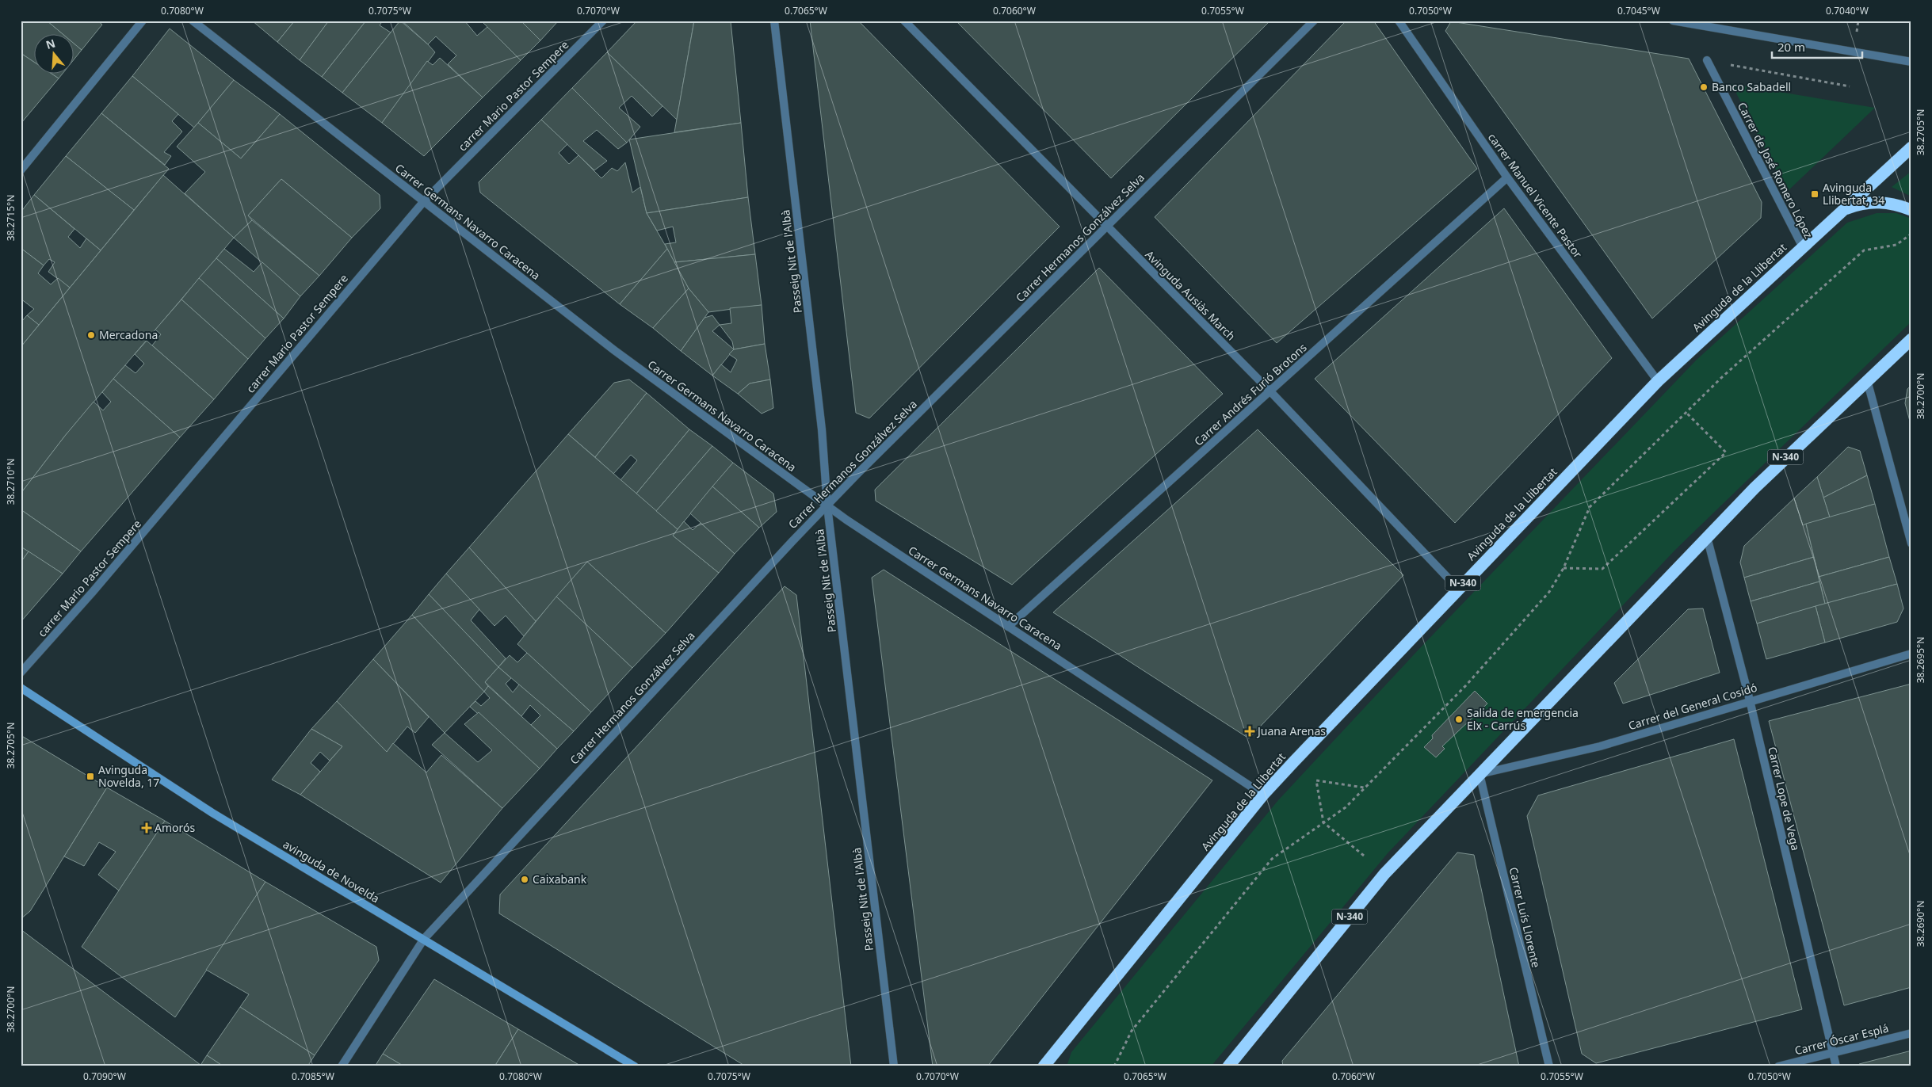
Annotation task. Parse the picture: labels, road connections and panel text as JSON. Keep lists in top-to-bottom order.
{
  "streets": {
    "highway": ["Avinguda de la Llibertat", "N-340"],
    "main road": ["avinguda de Novelda"],
    "street": [
      "carrer Mario Pastor Sempere",
      "Carrer de José Romero López",
      "carrer Manuel Vicente Pastor",
      "Carrer Germans Navarro Caracena",
      "Carrer Hermanos Gonzálvez Selva",
      "Passeig Nit de l'Albà",
      "Avinguda Ausiàs March",
      "Carrer Andrés Furió Brotons",
      "Carrer del General Cosidó",
      "Carrer Lope de Vega",
      "Carrer Luís Llorente",
      "Carrer Óscar Esplá"
    ]
  },
  "crossings": [
    ["carrer Mario Pastor Sempere", "Carrer Germans Navarro Caracena"],
    ["Carrer de José Romero López", "Avinguda de la Llibertat"],
    ["carrer Manuel Vicente Pastor", "Avinguda de la Llibertat"],
    ["carrer Manuel Vicente Pastor", "Carrer Andrés Furió Brotons"],
    ["Carrer Germans Navarro Caracena", "Carrer Hermanos Gonzálvez Selva"],
    ["Carrer Germans Navarro Caracena", "Passeig Nit de l'Albà"],
    ["Carrer Germans Navarro Caracena", "Avinguda de la Llibertat"],
    ["Carrer Germans Navarro Caracena", "Carrer Andrés Furió Brotons"],
    ["Carrer Hermanos Gonzálvez Selva", "Passeig Nit de l'Albà"],
    ["Carrer Hermanos Gonzálvez Selva", "Avinguda Ausiàs March"],
    ["Carrer Hermanos Gonzálvez Selva", "avinguda de Novelda"],
    ["Avinguda de la Llibertat", "Avinguda Ausiàs March"],
    ["Avinguda Ausiàs March", "Carrer Andrés Furió Brotons"],
    ["N-340", "Carrer del General Cosidó"],
    ["N-340", "Carrer Lope de Vega"],
    ["N-340", "Carrer Luís Llorente"],
    ["Carrer del General Cosidó", "Carrer Lope de Vega"],
    ["Carrer del General Cosidó", "Carrer Luís Llorente"],
    ["Carrer Lope de Vega", "Carrer Óscar Esplá"]
  ],
  "places": {
    "other": [
      "Banco Sabadell",
      "Mercadona",
      "Salida de emergencia Elx - Carrús",
      "Caixabank"
    ],
    "transit": ["Avinguda Llibertat, 34", "Avinguda Novelda, 17"],
    "health": ["Juana Arenas", "Amorós"]
  },
  "scale_bar": "20 m",
  "north": "top",
  "coordinates": [
    "0.7080°W",
    "0.7075°W",
    "0.7070°W",
    "0.7065°W",
    "0.7060°W",
    "0.7055°W",
    "0.7050°W",
    "0.7045°W",
    "0.7040°W",
    "38.2705°N",
    "38.2715°N",
    "38.2700°N",
    "38.2710°N",
    "38.2695°N",
    "38.2690°N",
    "0.7090°W",
    "0.7085°W"
  ]
}
